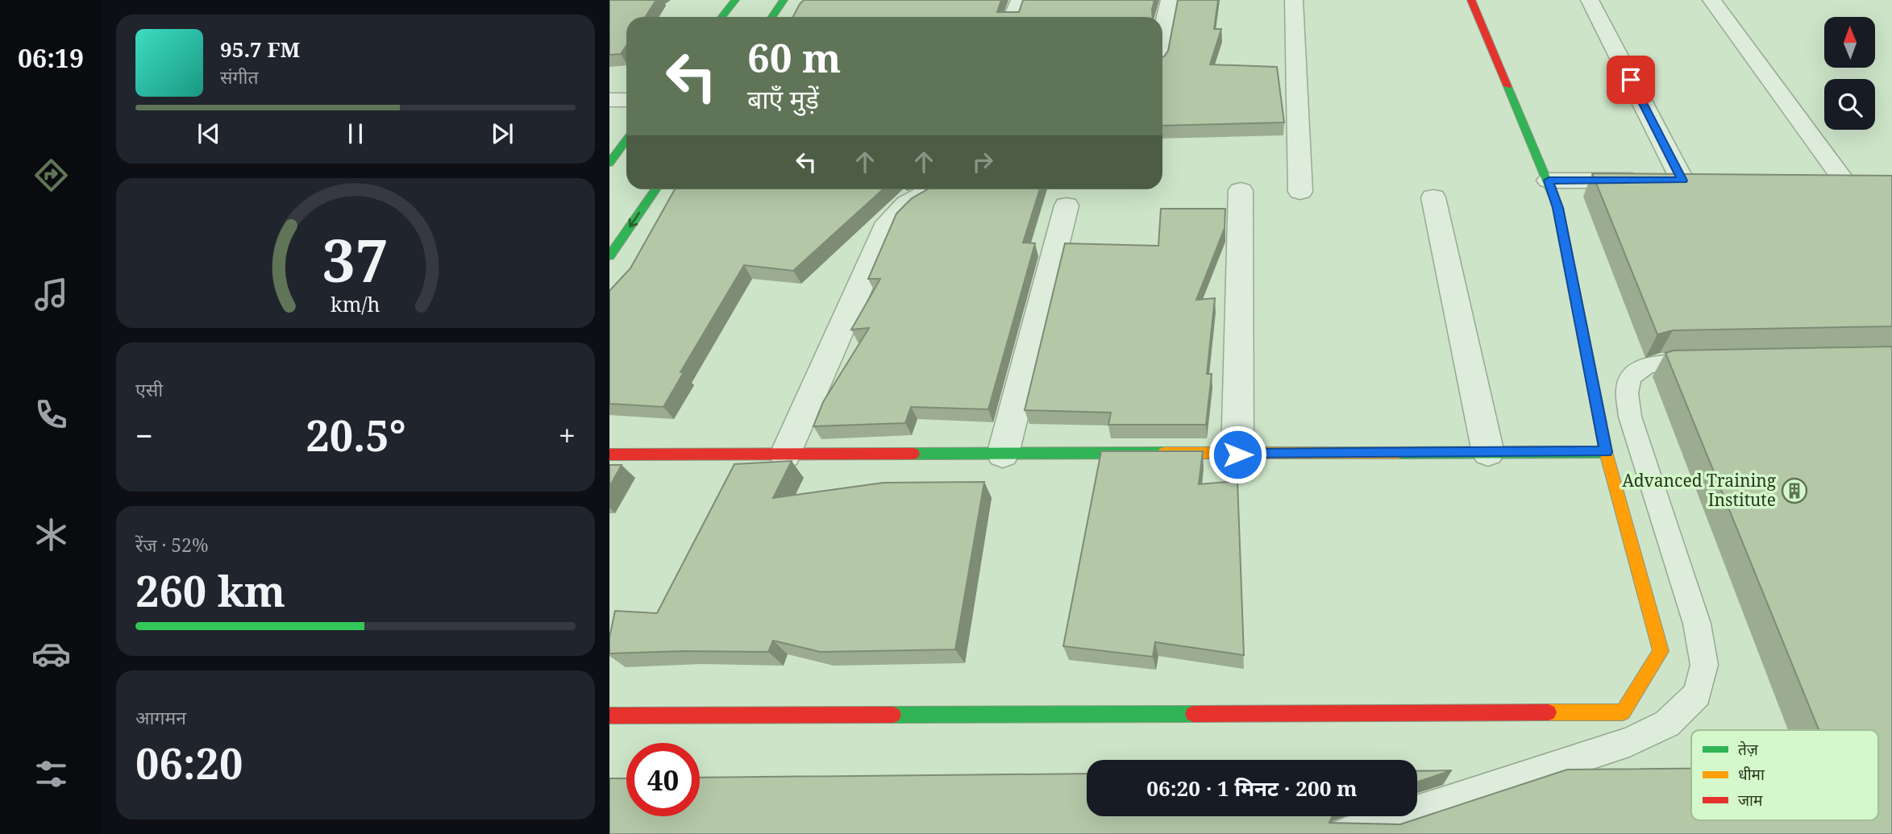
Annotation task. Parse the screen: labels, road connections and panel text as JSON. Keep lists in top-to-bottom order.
{
  "places": {
    "building": ["Advanced Training Institute"]
  },
  "legend": ["तेज़", "धीमा", "जाम"],
  "north": "top",
  "page": {
    "tabs": "06:19",
    "turn": ["60 m", "बाएँ मुड़ें"],
    "song": ["95.7 FM", "संगीत"],
    "tile": [
      "एसी",
      ["रेंज · 52%", "260 km"],
      ["आगमन", "06:20"]
    ],
    "heat": ["−", "20.5°", "+"],
    "limit": "40",
    "trip": "06:20 · 1 मिनट · 200 m",
    "gauge": ["37", "km/h"]
  }
}
